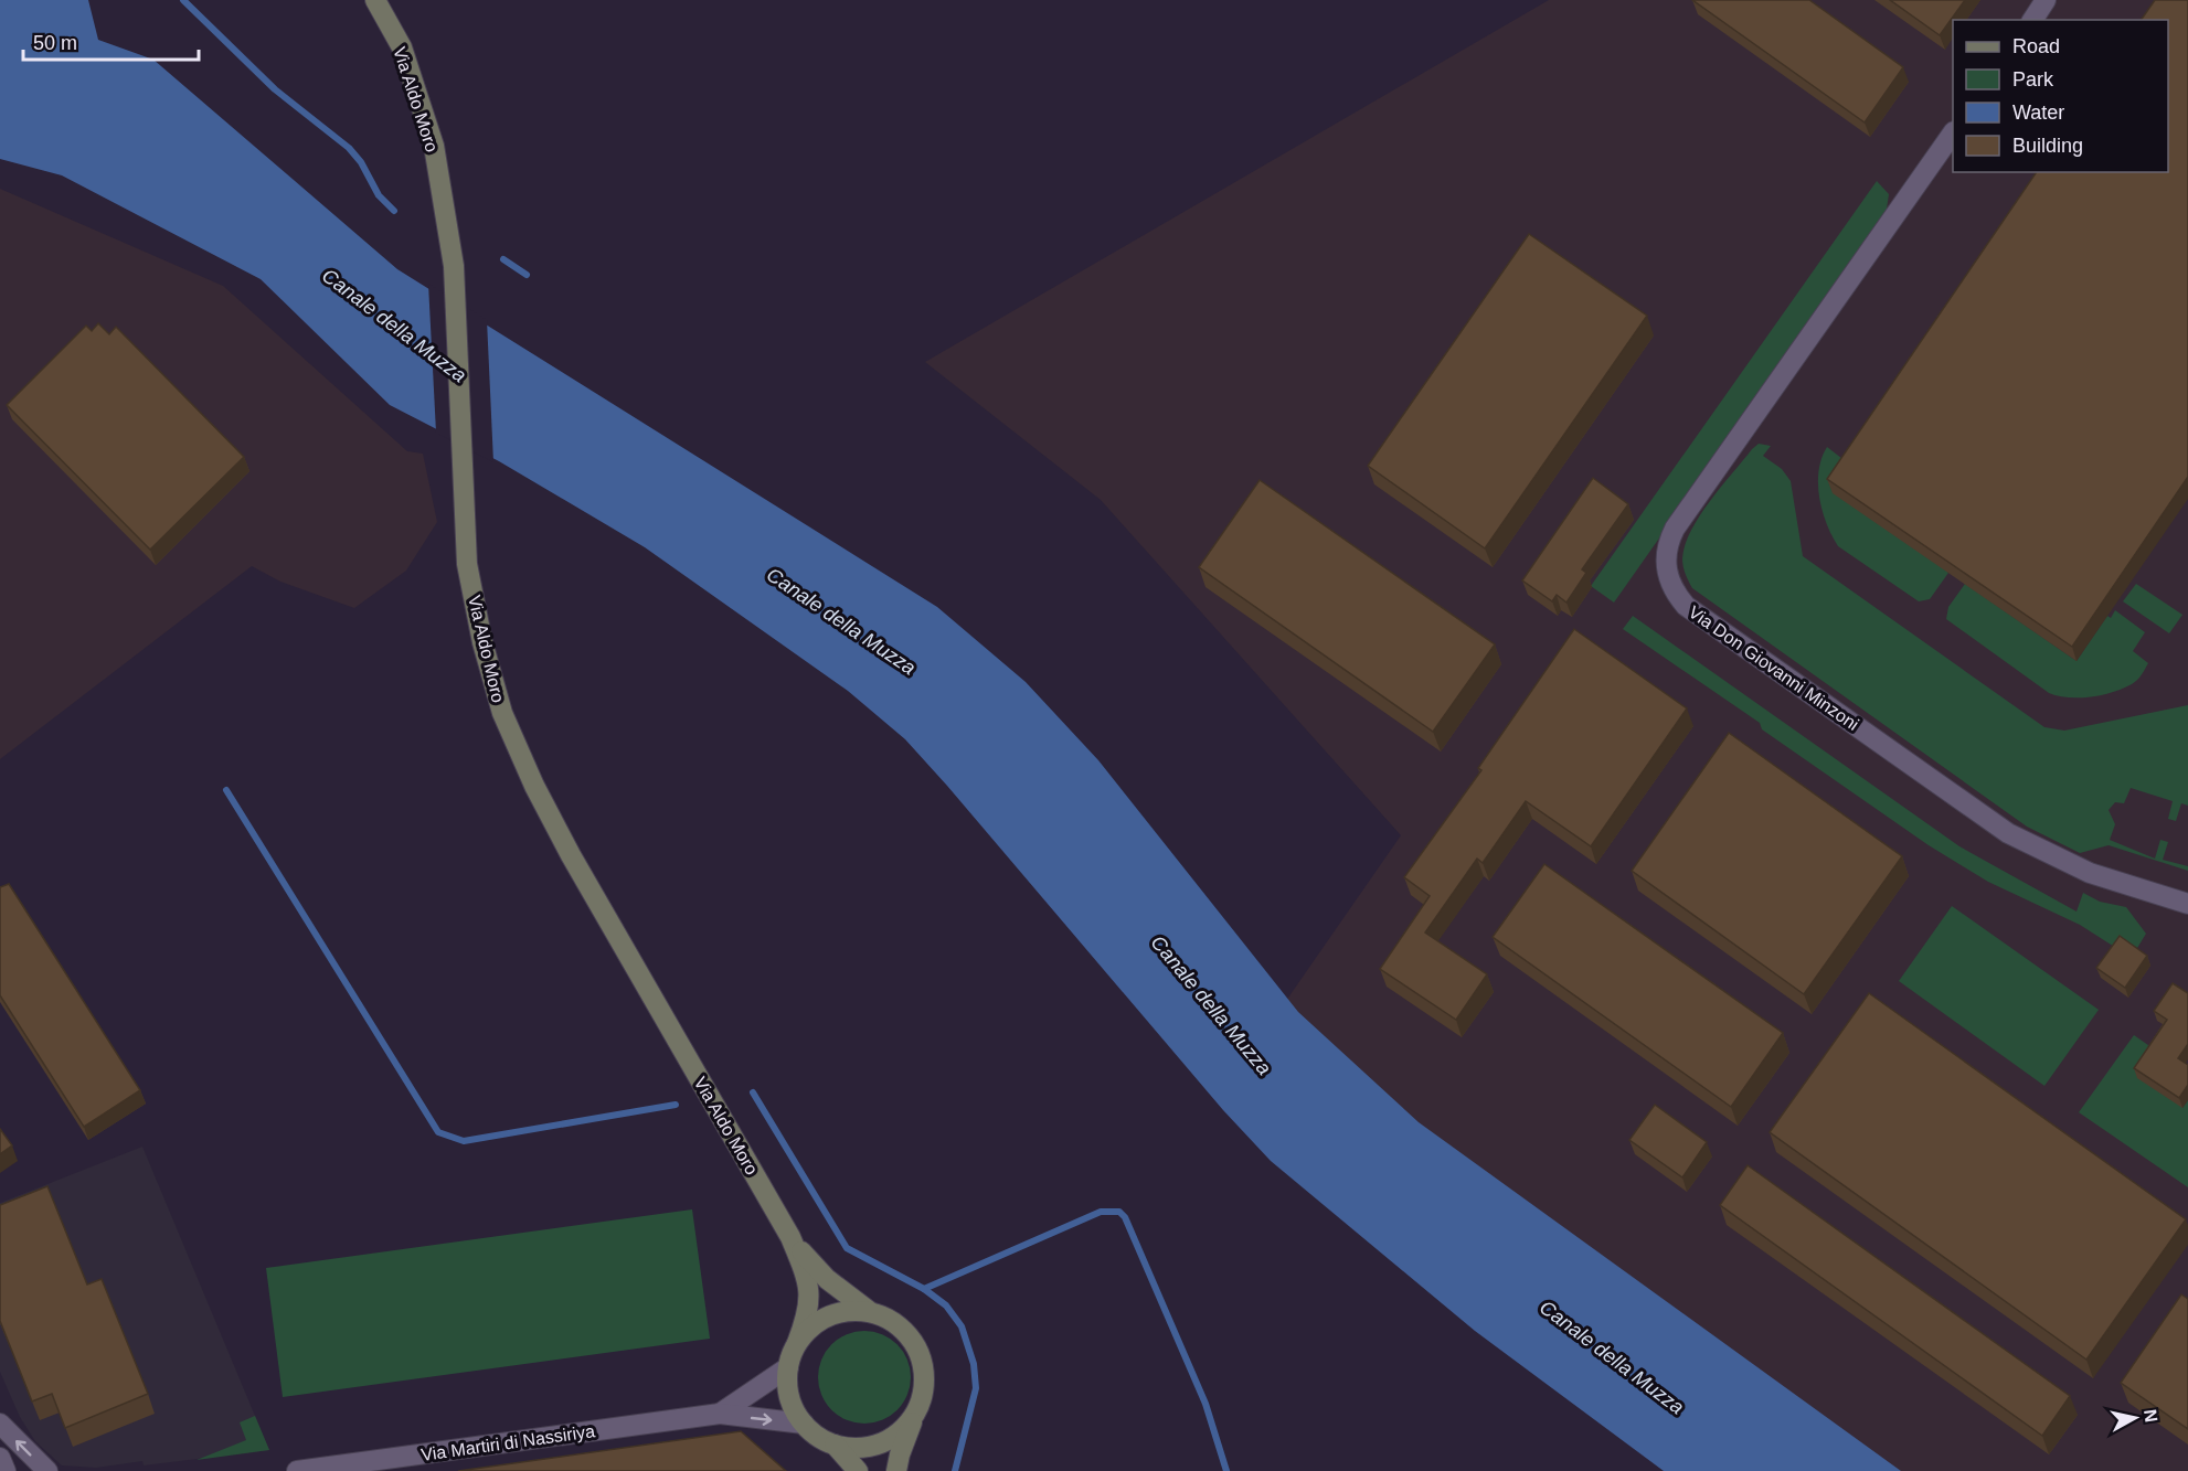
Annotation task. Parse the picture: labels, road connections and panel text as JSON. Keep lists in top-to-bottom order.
{
  "streets": {
    "street": ["Via Aldo Moro", "Via Don Giovanni Minzoni", "Via Martiri di Nassiriya"]
  },
  "crossings": [
    ["Via Aldo Moro", "Via Martiri di Nassiriya"]
  ],
  "water": ["Canale della Muzza"],
  "legend": [
    "Road",
    "Park",
    "Water",
    "Building"
  ],
  "scale_bar": "50 m",
  "north": "right"
}
